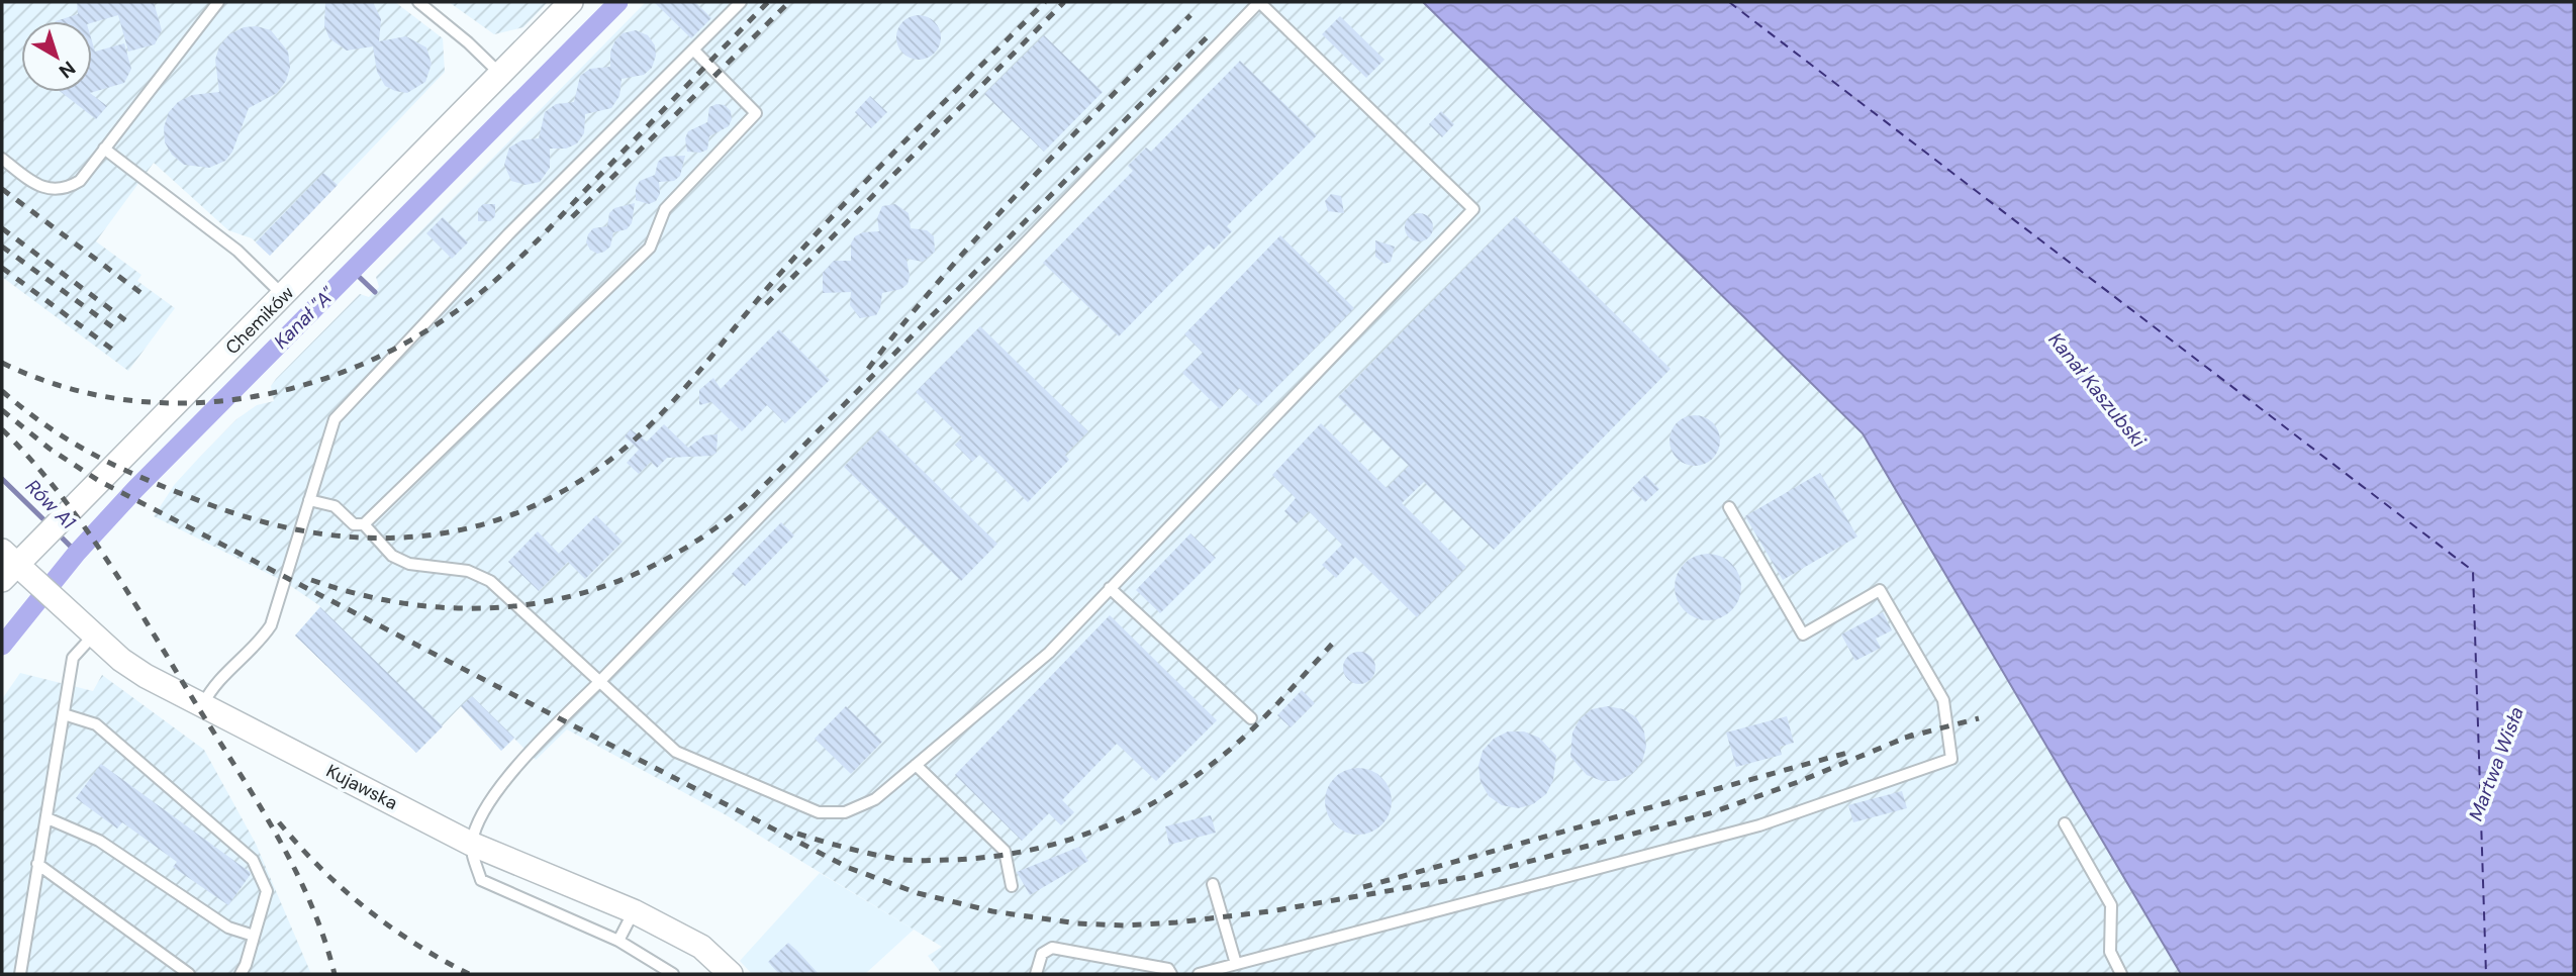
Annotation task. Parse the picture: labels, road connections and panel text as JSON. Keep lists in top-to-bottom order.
{
  "streets": {
    "street": ["Chemików", "Kujawska"]
  },
  "crossings": [
    ["Chemików", "Kujawska"]
  ],
  "water": [
    "Kanał \"A\"",
    "Kanał Kaszubski",
    "Rów A1",
    "Martwa Wisła"
  ],
  "north": "bottom right"
}
